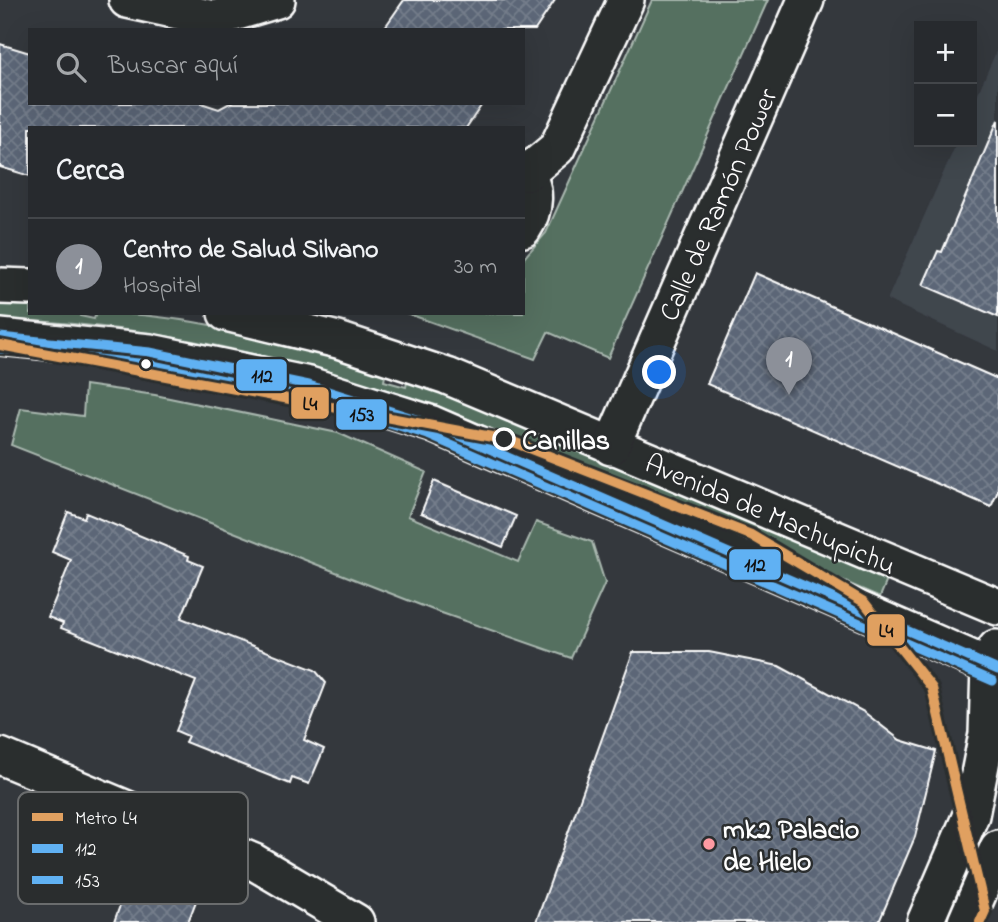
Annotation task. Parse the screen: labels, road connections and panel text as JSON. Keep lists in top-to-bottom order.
{
  "streets": {
    "street": ["Calle de Ramón Power", "Avenida de Machupichu"]
  },
  "crossings": [
    ["Calle de Ramón Power", "Avenida de Machupichu"]
  ],
  "places": ["Canillas", "mk2 Palacio de Hielo"],
  "lines": ["transit line 112", "metro line L4", "transit line 153"],
  "legend": ["Metro L4", "112", "153"],
  "page": {
    "map_buttons": ["+", "−"],
    "search": "Buscar aquí",
    "heading": "Cerca",
    "list": [
      {
        "mark": "1",
        "name": "Centro de Salud Silvano",
        "note": "Hospital",
        "value": "30 m"
      }
    ],
    "pins": "1"
  }
}
